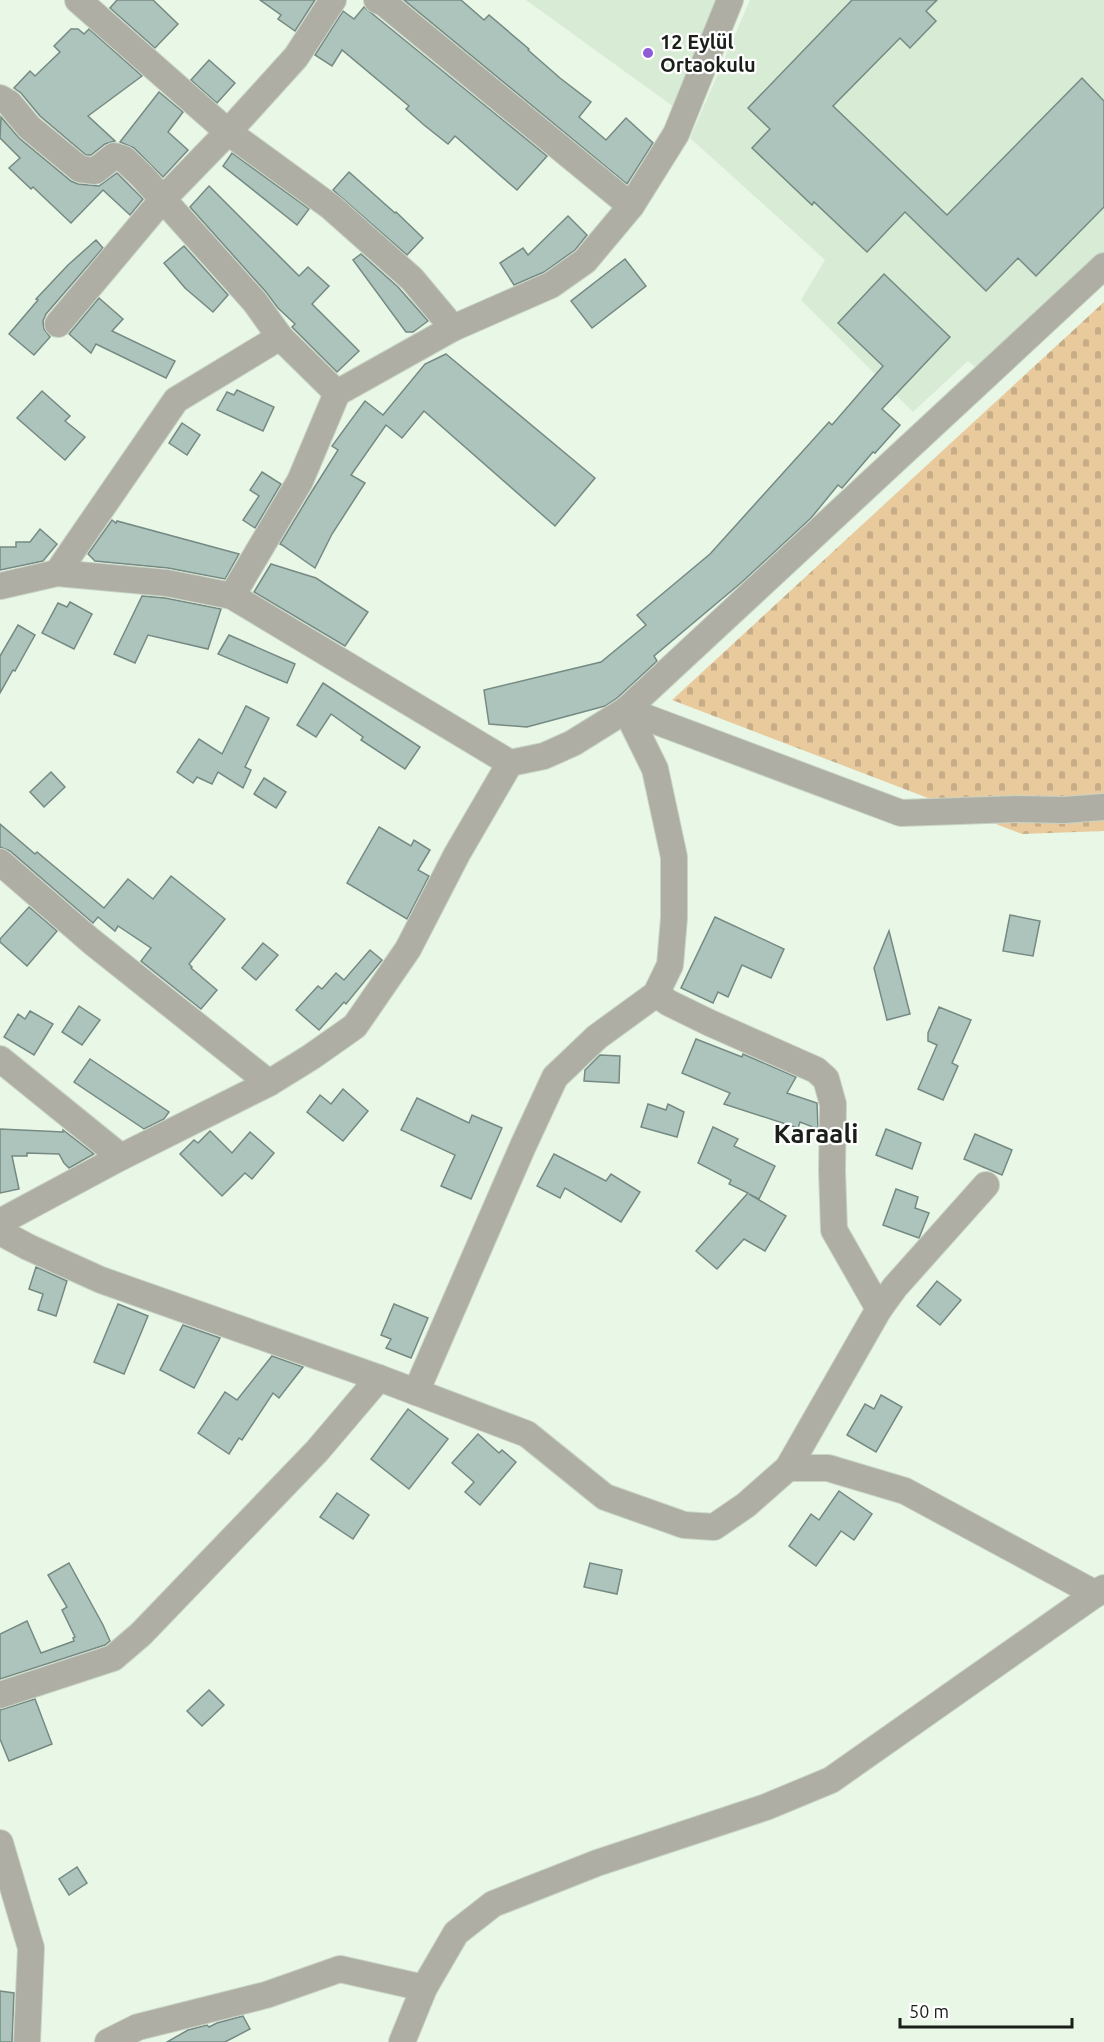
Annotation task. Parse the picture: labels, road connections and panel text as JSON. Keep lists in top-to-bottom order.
{
  "districts": ["Karaali"],
  "places": ["12 Eylül Ortaokulu"],
  "scale_bar": "50 m"
}
